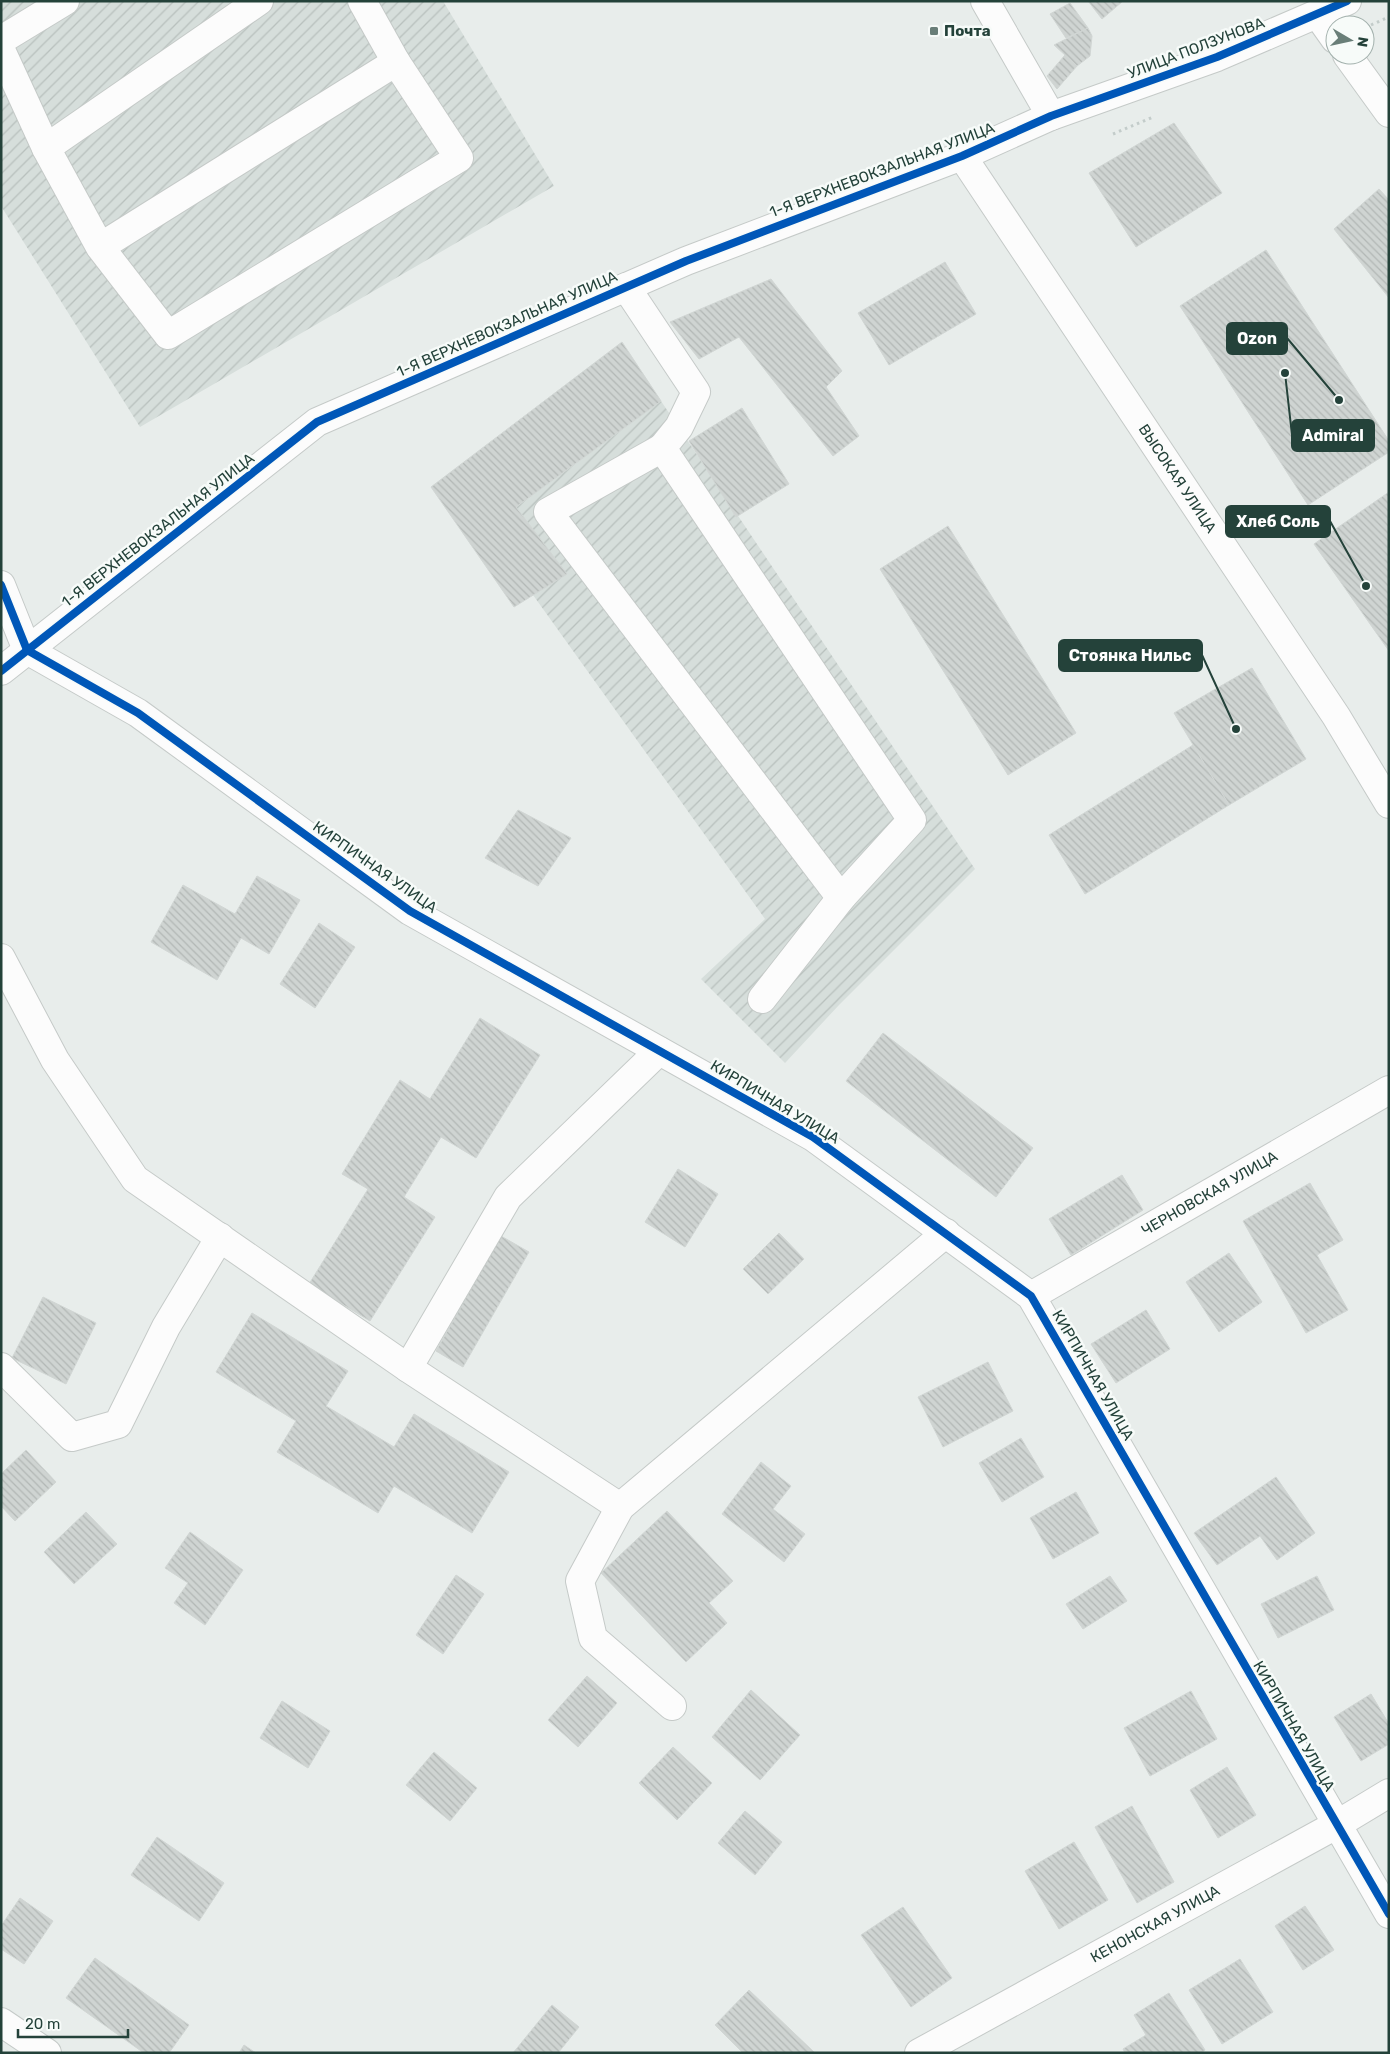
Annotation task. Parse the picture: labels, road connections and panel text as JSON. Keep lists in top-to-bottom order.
{
  "streets": {
    "street": [
      "УЛИЦА ПОЛЗУНОВА",
      "1-Я ВЕРХНЕВОКЗАЛЬНАЯ УЛИЦА",
      "ВЫСОКАЯ УЛИЦА",
      "КИРПИЧНАЯ УЛИЦА",
      "ЧЕРНОВСКАЯ УЛИЦА",
      "КЕНОНСКАЯ УЛИЦА"
    ]
  },
  "crossings": [
    ["УЛИЦА ПОЛЗУНОВА", "1-Я ВЕРХНЕВОКЗАЛЬНАЯ УЛИЦА"],
    ["1-Я ВЕРХНЕВОКЗАЛЬНАЯ УЛИЦА", "ВЫСОКАЯ УЛИЦА"],
    ["1-Я ВЕРХНЕВОКЗАЛЬНАЯ УЛИЦА", "КИРПИЧНАЯ УЛИЦА"],
    ["КИРПИЧНАЯ УЛИЦА", "ЧЕРНОВСКАЯ УЛИЦА"],
    ["КИРПИЧНАЯ УЛИЦА", "КЕНОНСКАЯ УЛИЦА"]
  ],
  "places": {
    "transit": ["Почта"],
    "other": [
      "Admiral",
      "Ozon",
      "Хлеб Соль",
      "Стоянка Нильс"
    ]
  },
  "scale_bar": "20 m",
  "north": "right"
}
